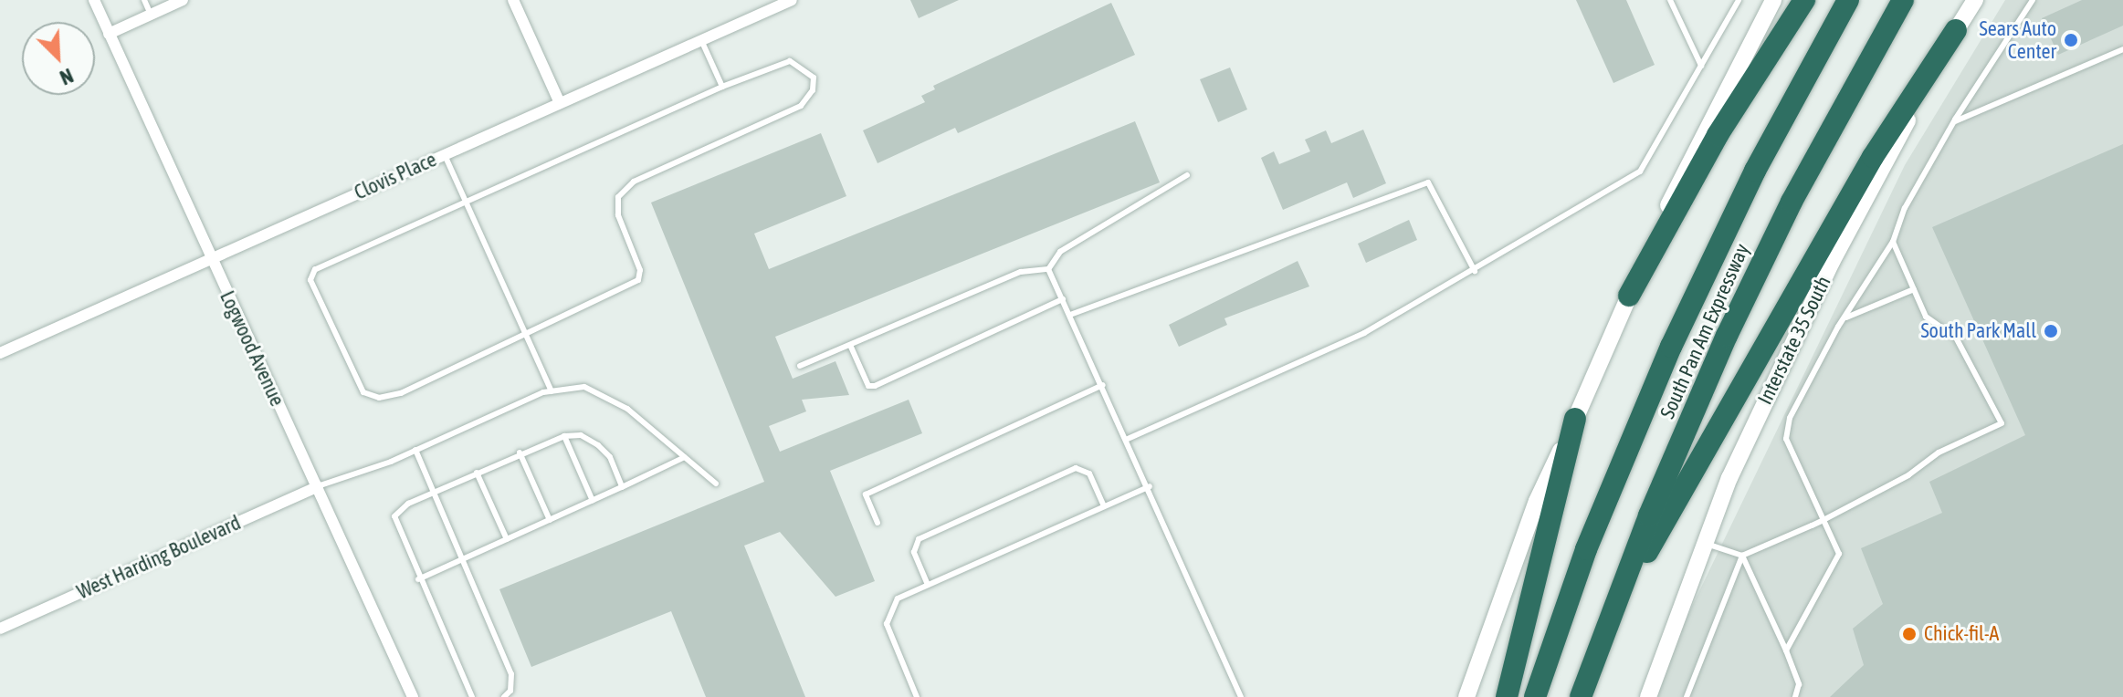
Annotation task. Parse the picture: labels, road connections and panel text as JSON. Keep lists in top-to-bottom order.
{
  "streets": {
    "highway": ["South Pan Am Expressway"],
    "main road": ["Interstate 35 South"],
    "street": ["Clovis Place", "Logwood Avenue", "West Harding Boulevard"]
  },
  "crossings": [
    ["Clovis Place", "Logwood Avenue"],
    ["Logwood Avenue", "West Harding Boulevard"]
  ],
  "places": ["Sears Auto Center", "South Park Mall", "Chick-fil-A"],
  "north": "bottom right"
}
